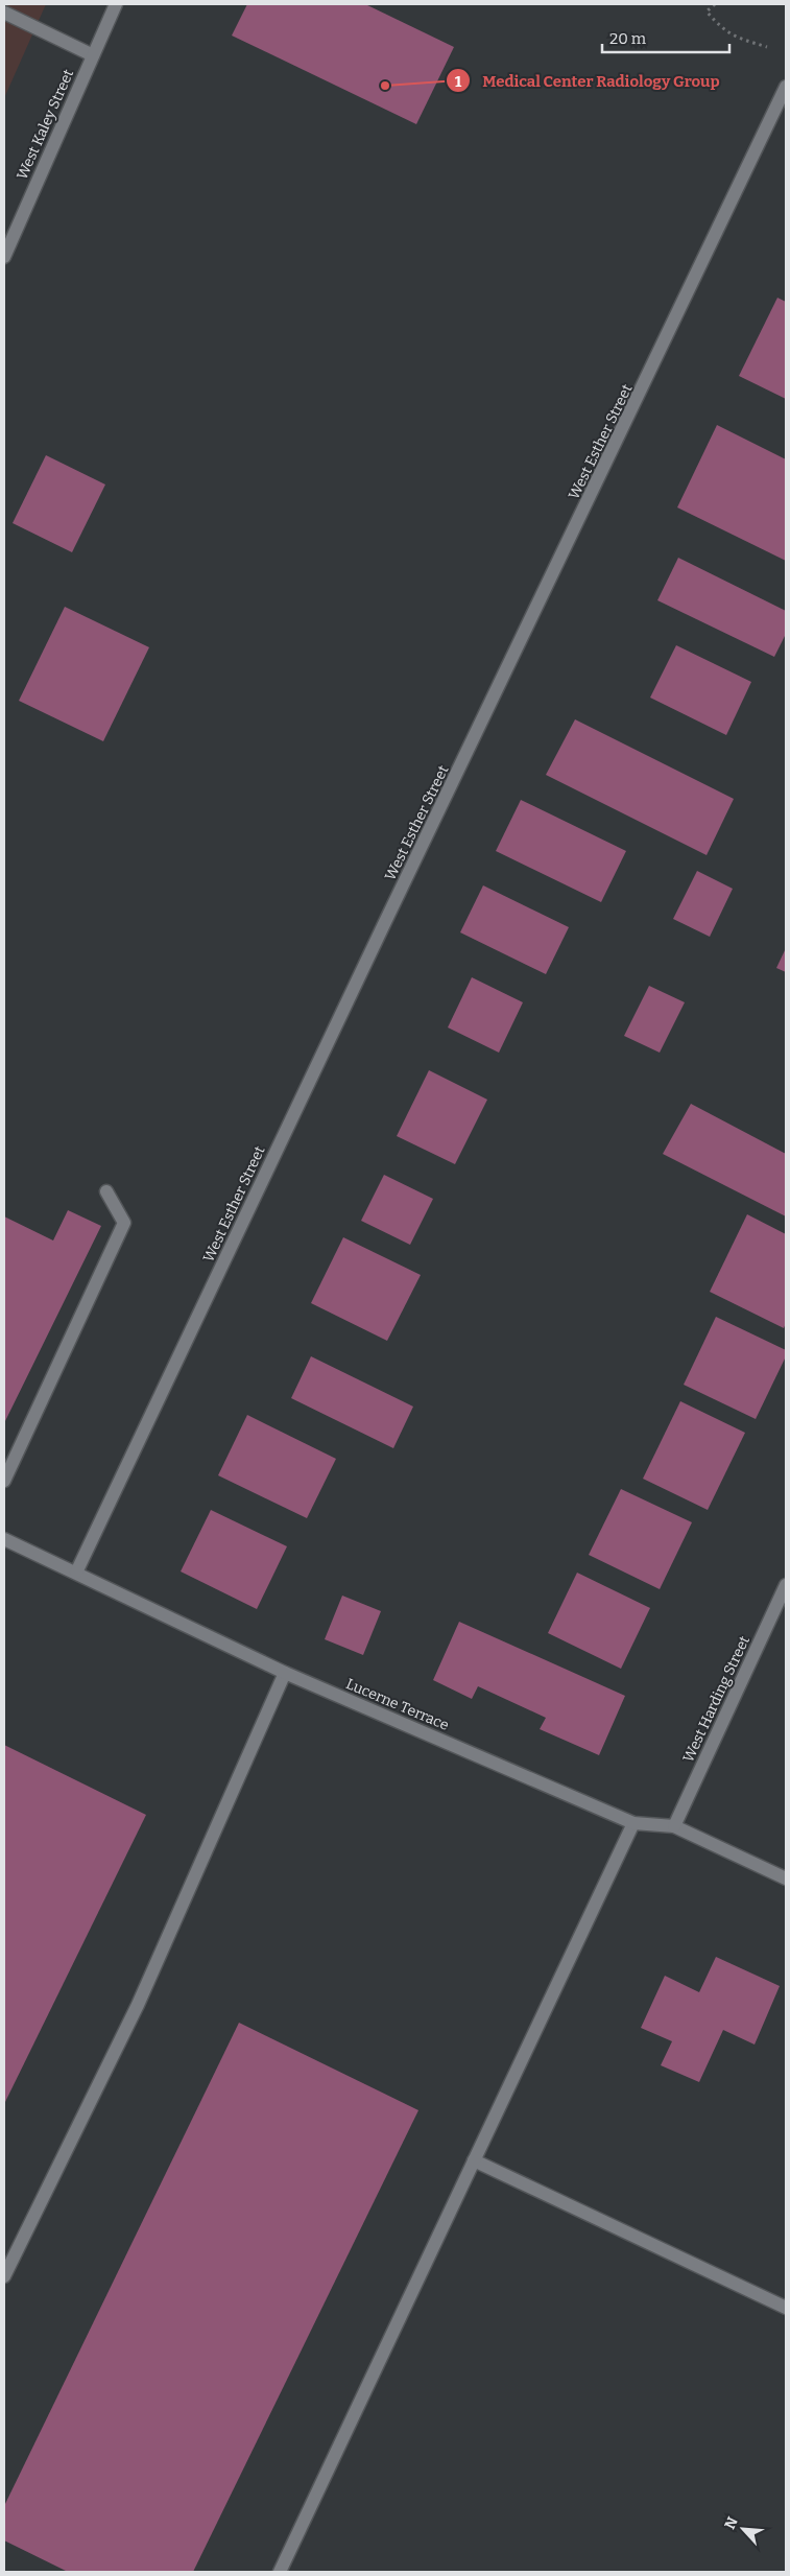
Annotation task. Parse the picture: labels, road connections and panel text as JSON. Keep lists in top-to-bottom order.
{
  "streets": {
    "street": [
      "West Kaley Street",
      "West Esther Street",
      "West Harding Street",
      "Lucerne Terrace"
    ]
  },
  "crossings": [
    ["West Esther Street", "Lucerne Terrace"],
    ["West Harding Street", "Lucerne Terrace"]
  ],
  "places": ["Medical Center Radiology Group"],
  "scale_bar": "20 m",
  "north": "top left"
}
